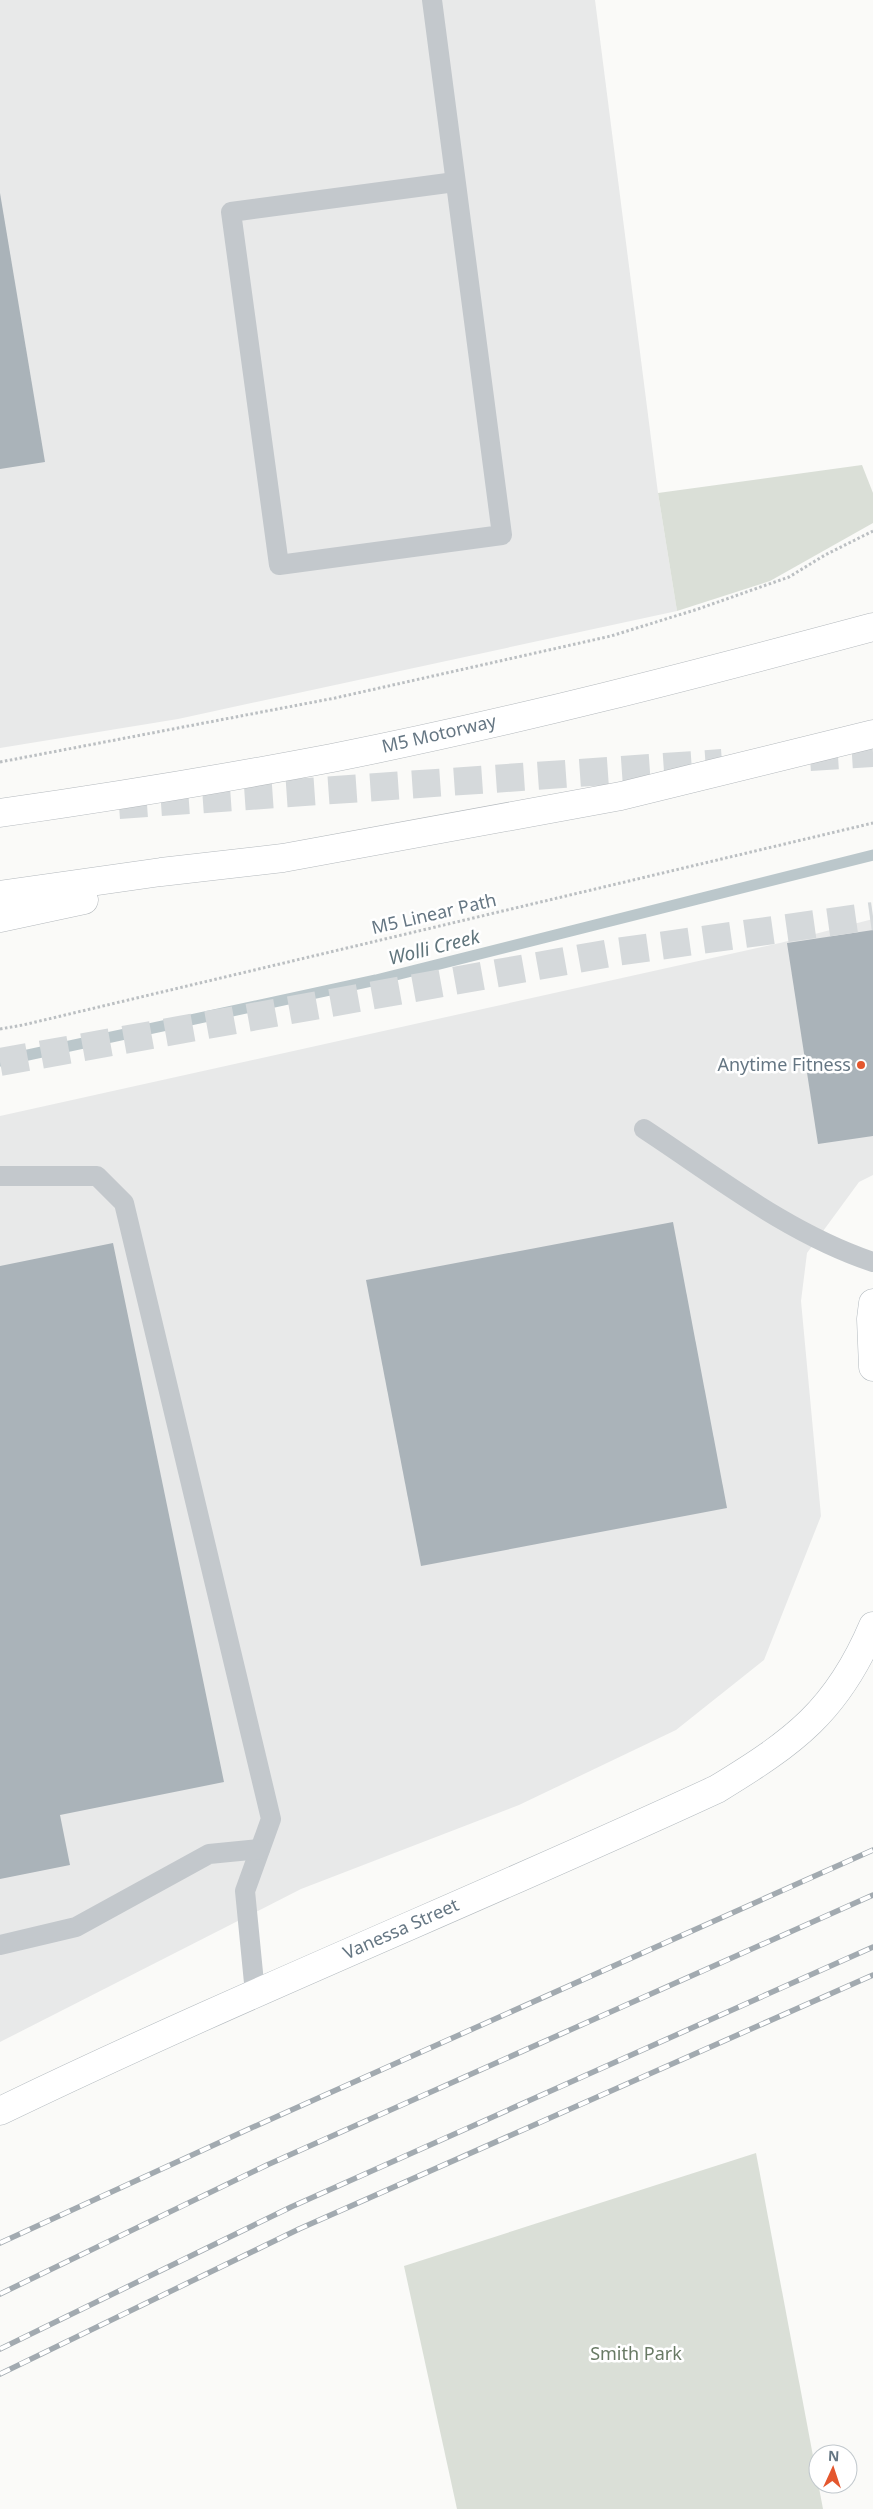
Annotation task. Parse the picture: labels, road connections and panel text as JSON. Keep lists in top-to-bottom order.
{
  "streets": {
    "main road": ["M5 Motorway", "Vanessa Street"],
    "path": ["M5 Linear Path"]
  },
  "water": ["Wolli Creek"],
  "parks": ["Smith Park"],
  "places": ["Anytime Fitness"],
  "north": "top"
}
